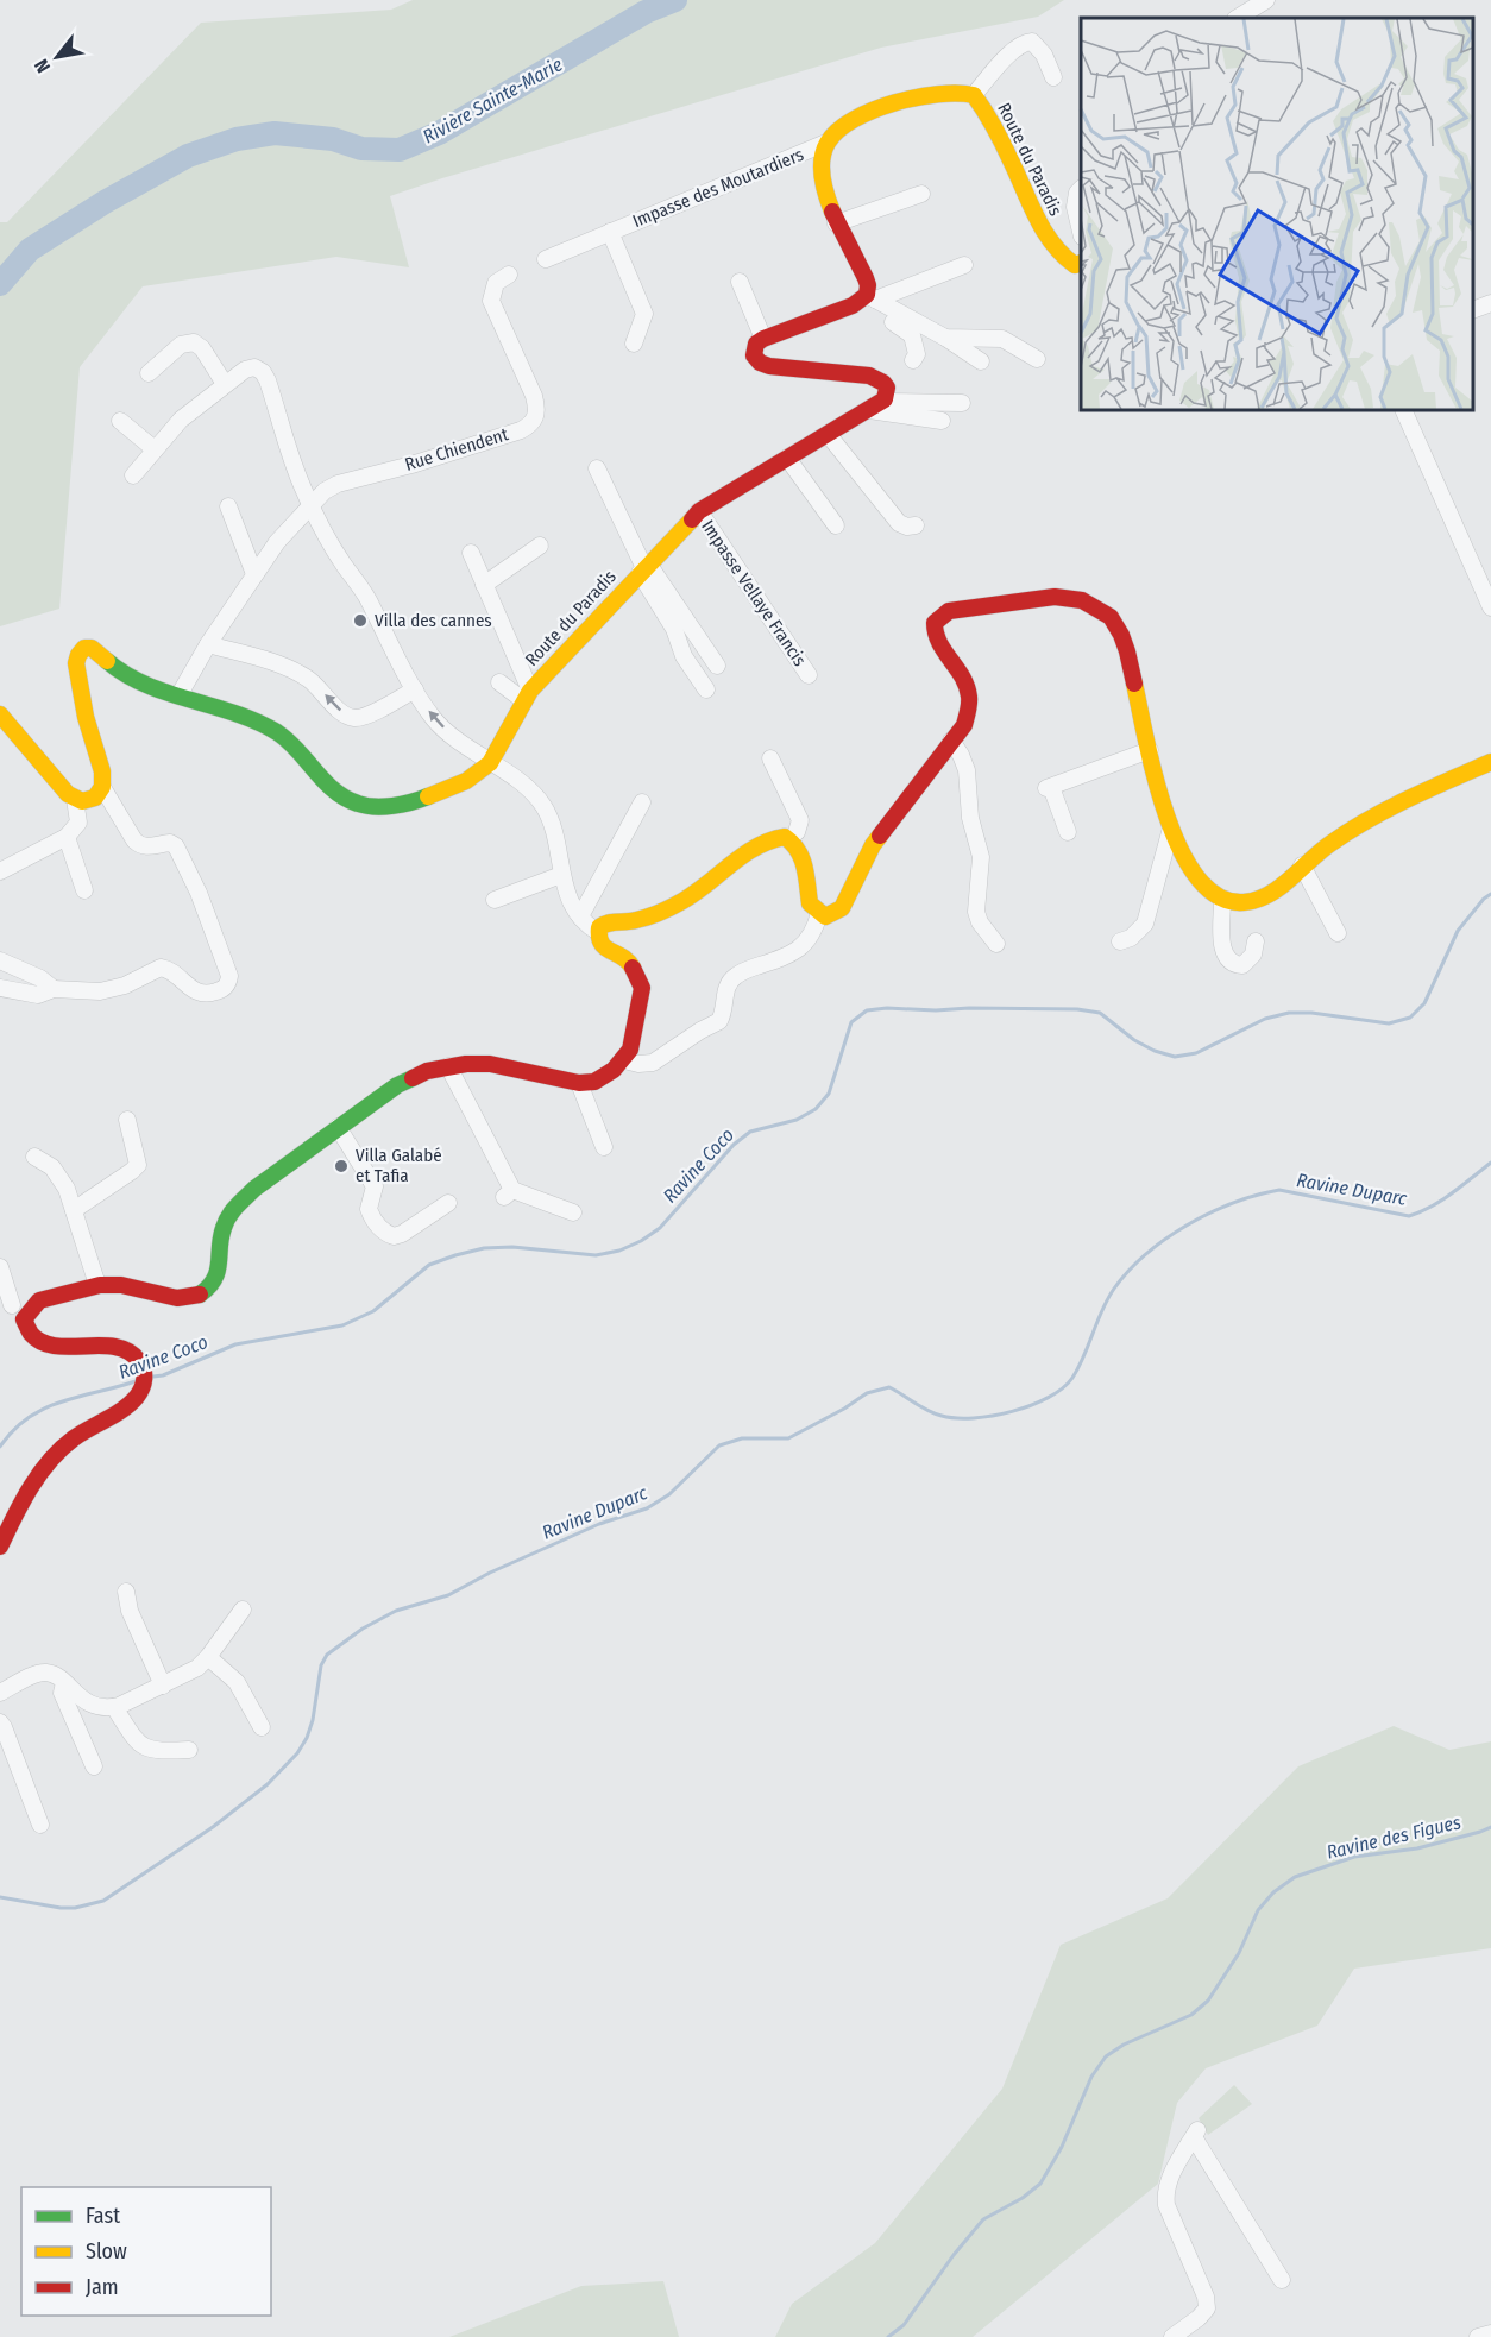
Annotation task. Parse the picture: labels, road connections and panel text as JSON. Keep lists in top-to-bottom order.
{
  "streets": {
    "street": [
      "Route du Paradis",
      "Impasse des Moutardiers",
      "Rue Chiendent",
      "Impasse Vellaye Francis"
    ]
  },
  "crossings": [
    ["Route du Paradis", "Impasse des Moutardiers"],
    ["Route du Paradis", "Impasse Vellaye Francis"]
  ],
  "water": [
    "Rivière Sainte-Marie",
    "Ravine Coco",
    "Ravine Duparc",
    "Ravine des Figues"
  ],
  "places": ["Villa des cannes", "Villa Galabé et Tafia"],
  "legend": ["Fast", "Slow", "Jam"],
  "north": "bottom left"
}
